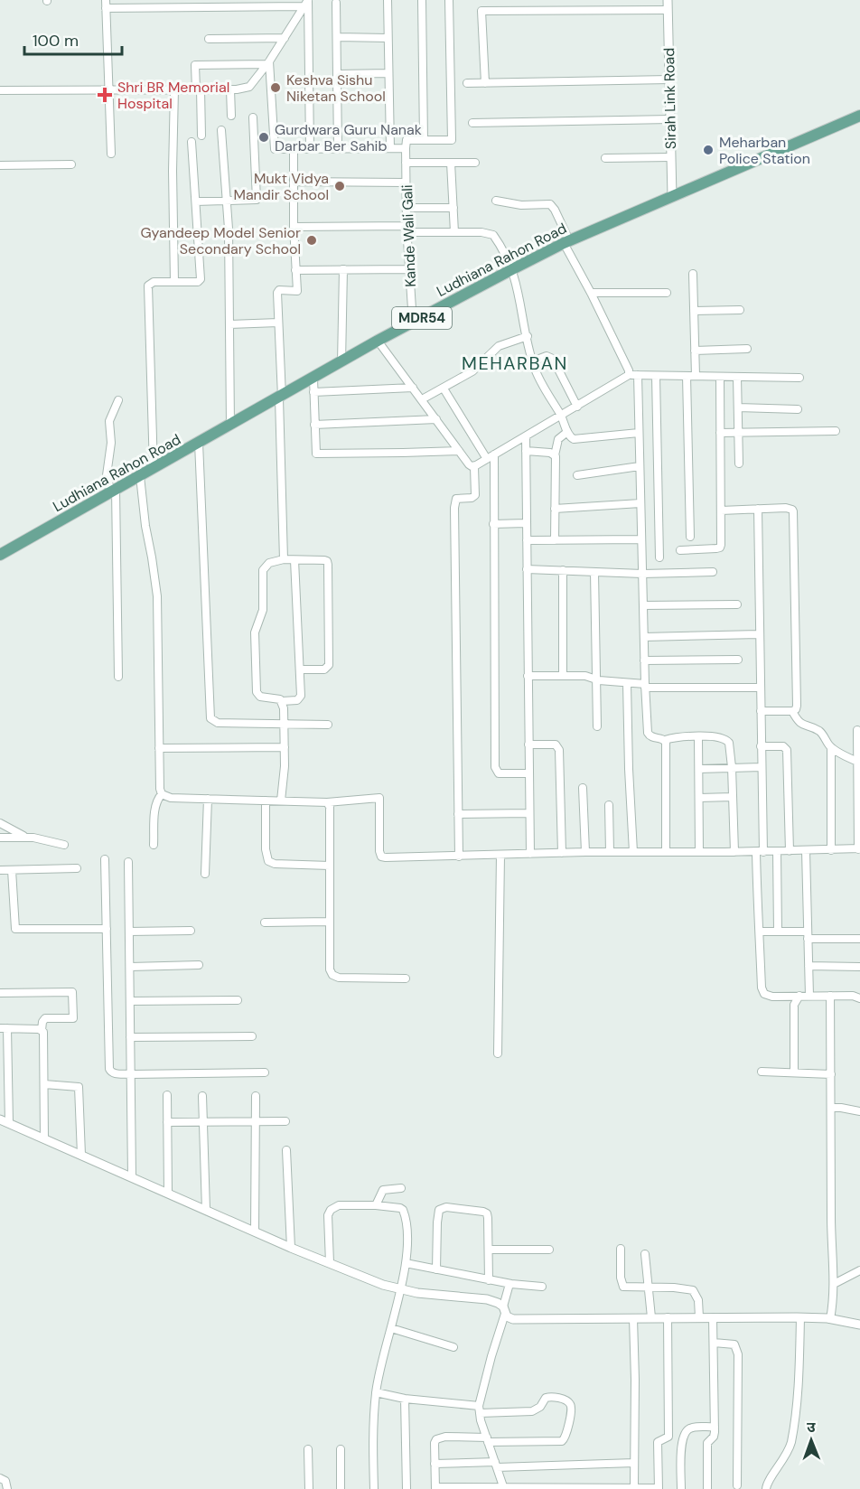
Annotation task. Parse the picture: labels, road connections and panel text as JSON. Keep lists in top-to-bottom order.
{
  "streets": {
    "main road": ["Ludhiana Rahon Road", "MDR54"],
    "street": ["Sirah Link Road", "Kande Wali Gali"]
  },
  "crossings": [
    ["Sirah Link Road", "Ludhiana Rahon Road"],
    ["Kande Wali Gali", "Ludhiana Rahon Road"]
  ],
  "districts": ["MEHARBAN"],
  "places": {
    "other": [
      "Keshva Sishu Niketan School",
      "Gurdwara Guru Nanak Darbar Ber Sahib",
      "Meharban Police Station",
      "Mukt Vidya Mandir School",
      "Gyandeep Model Senior Secondary School"
    ],
    "health": ["Shri BR Memorial Hospital"]
  },
  "scale_bar": "100 m",
  "north": "top"
}
